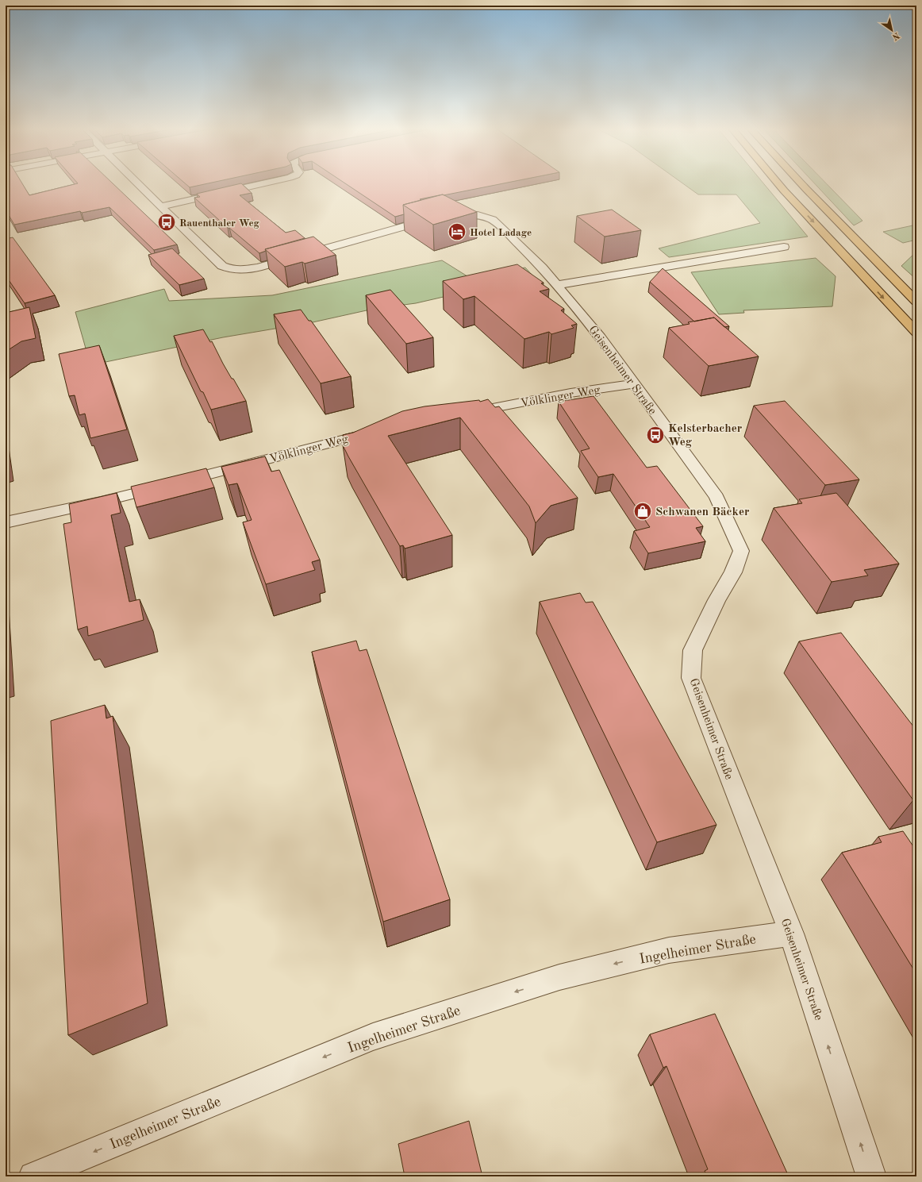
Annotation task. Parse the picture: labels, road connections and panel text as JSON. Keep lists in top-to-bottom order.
{
  "streets": {
    "street": ["Geisenheimer Straße", "Völklinger Weg", "Ingelheimer Straße"]
  },
  "crossings": [
    ["Geisenheimer Straße", "Völklinger Weg"],
    ["Geisenheimer Straße", "Ingelheimer Straße"]
  ],
  "one_way": ["Ingelheimer Straße"],
  "places": {
    "bus stop": ["Rauenthaler Weg", "Kelsterbacher Weg"],
    "hotel": ["Hotel Ladage"],
    "shop": ["Schwanen Bäcker"]
  },
  "north": "bottom right"
}
